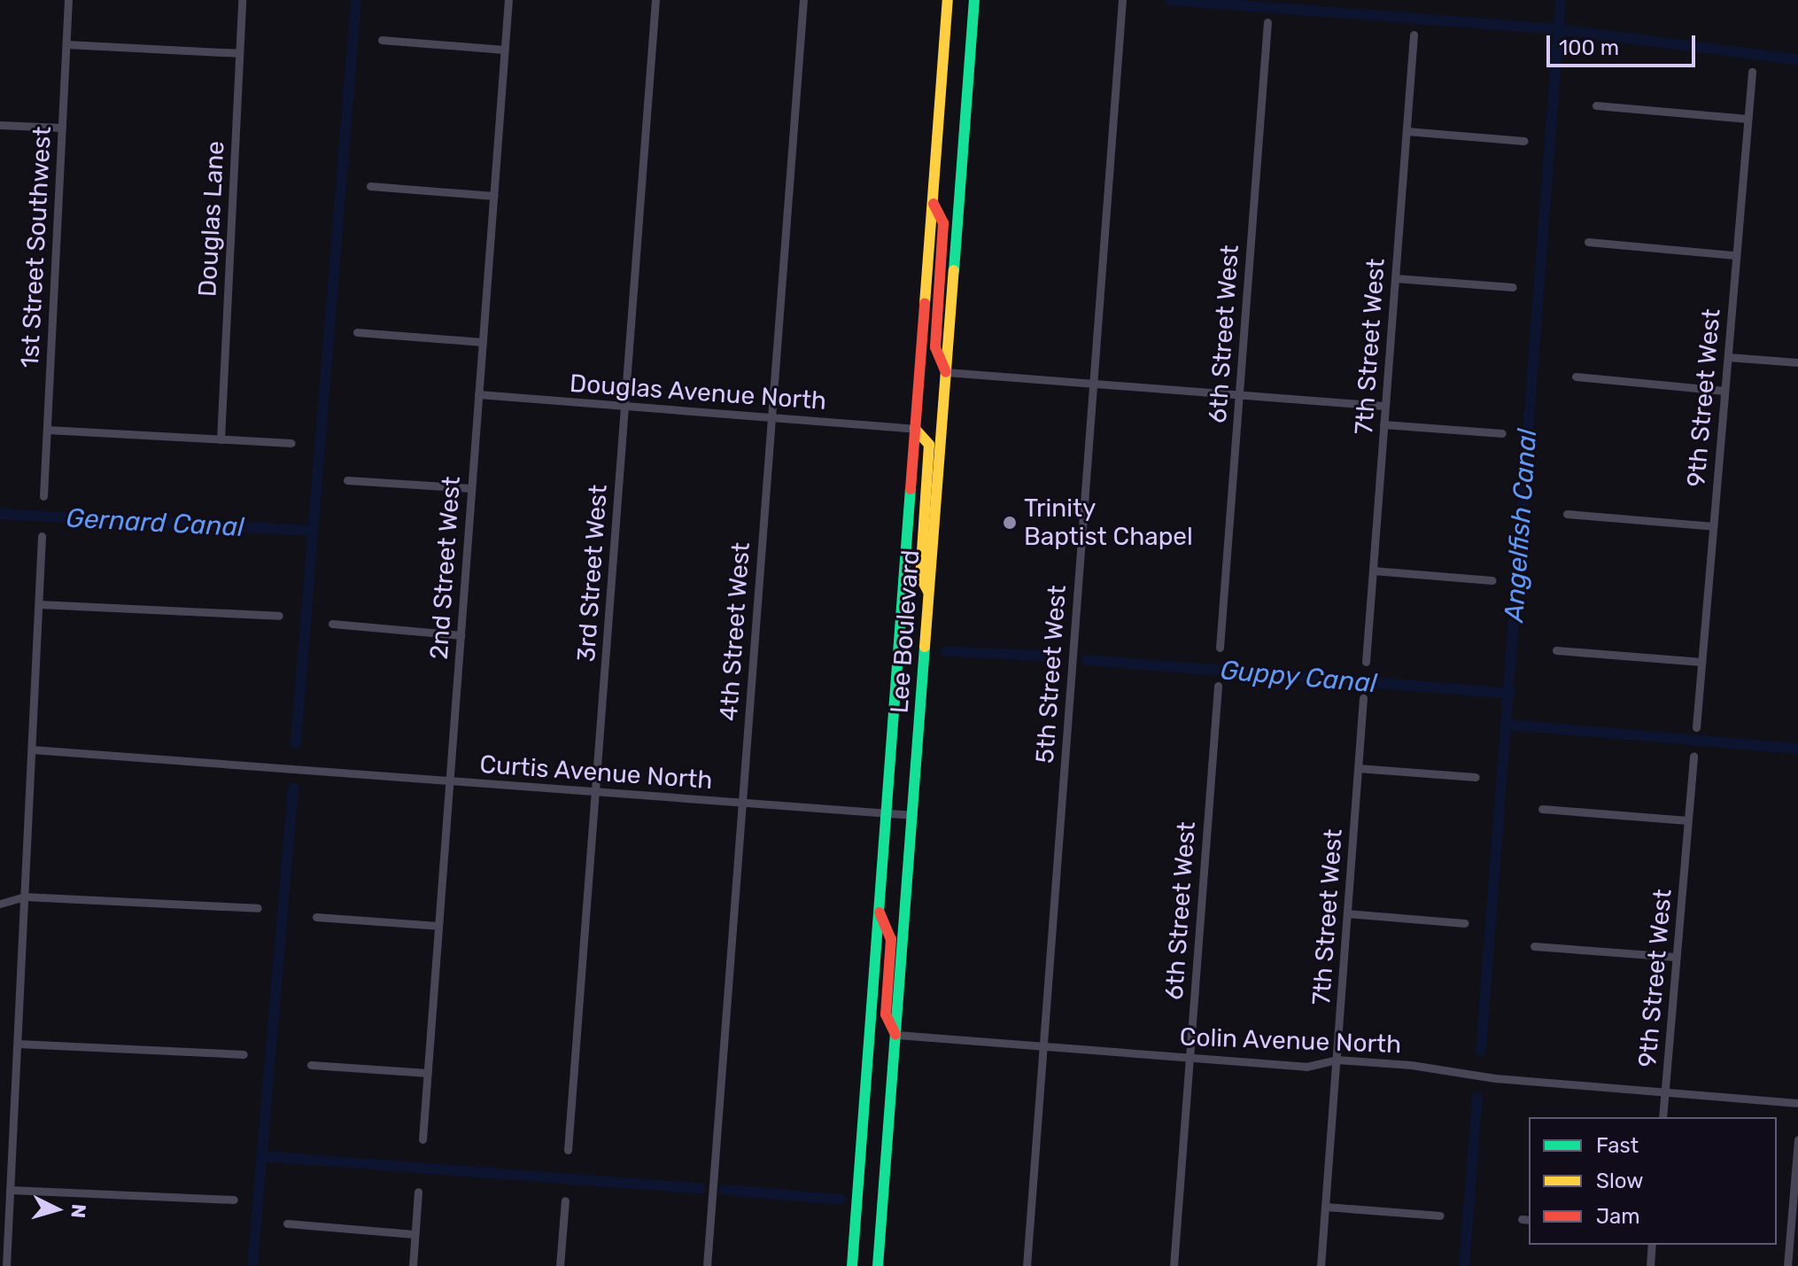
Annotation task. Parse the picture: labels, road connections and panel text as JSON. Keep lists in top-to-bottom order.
{
  "streets": {
    "main road": ["Lee Boulevard"],
    "street": [
      "Douglas Lane",
      "1st Street Southwest",
      "6th Street West",
      "7th Street West",
      "Douglas Avenue North",
      "9th Street West",
      "2nd Street West",
      "3rd Street West",
      "4th Street West",
      "5th Street West",
      "Curtis Avenue North",
      "Colin Avenue North"
    ]
  },
  "crossings": [
    ["6th Street West", "Colin Avenue North"],
    ["7th Street West", "Colin Avenue North"],
    ["Douglas Avenue North", "2nd Street West"],
    ["Douglas Avenue North", "3rd Street West"],
    ["Douglas Avenue North", "4th Street West"],
    ["Douglas Avenue North", "Lee Boulevard"],
    ["9th Street West", "Colin Avenue North"],
    ["2nd Street West", "Curtis Avenue North"],
    ["3rd Street West", "Curtis Avenue North"],
    ["4th Street West", "Curtis Avenue North"],
    ["Lee Boulevard", "Curtis Avenue North"],
    ["Lee Boulevard", "Colin Avenue North"],
    ["5th Street West", "Colin Avenue North"]
  ],
  "water": ["Gernard Canal", "Angelfish Canal", "Guppy Canal"],
  "places": ["Trinity Baptist Chapel"],
  "legend": ["Fast", "Slow", "Jam"],
  "scale_bar": "100 m",
  "north": "right"
}
